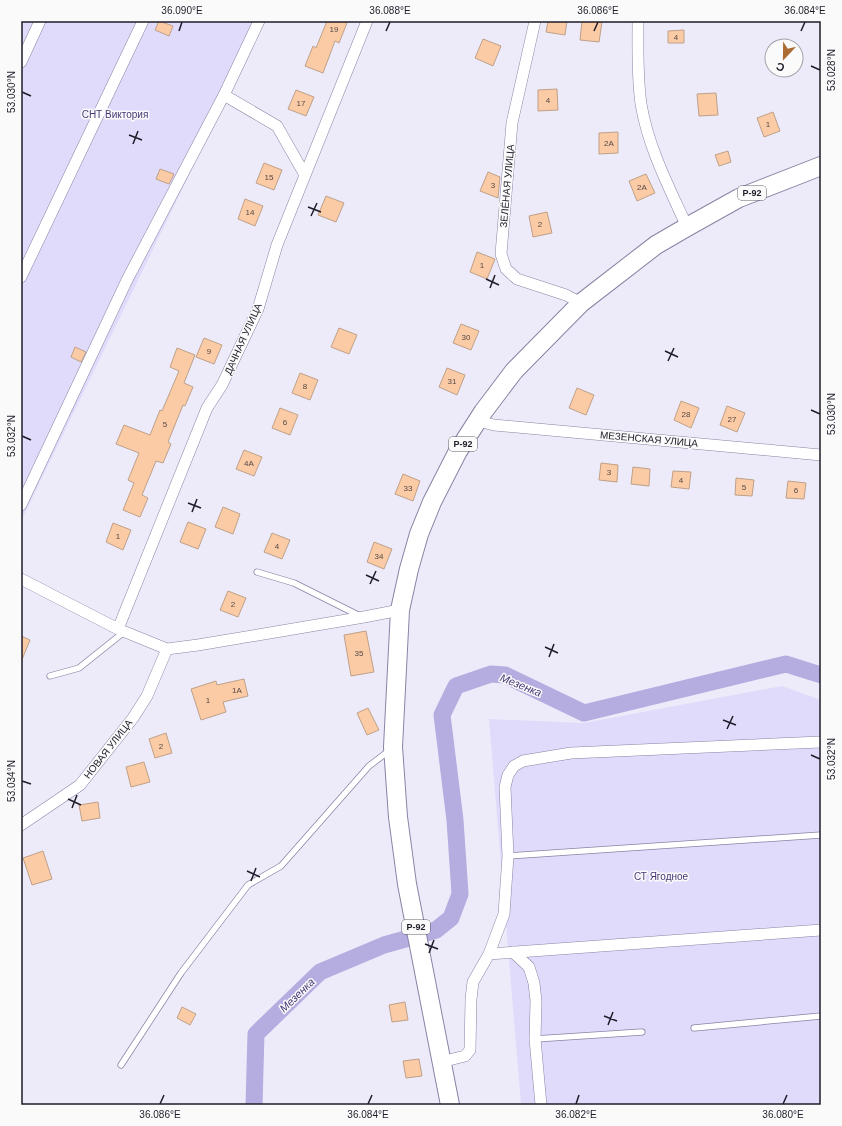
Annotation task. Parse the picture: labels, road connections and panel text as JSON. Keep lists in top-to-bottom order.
{
  "streets": {
    "main road": ["Р-92"],
    "street": [
      "ЗЕЛЁНАЯ УЛИЦА",
      "ДАЧНАЯ УЛИЦА",
      "МЕЗЕНСКАЯ УЛИЦА",
      "НОВАЯ УЛИЦА"
    ]
  },
  "crossings": [
    ["ЗЕЛЁНАЯ УЛИЦА", "Р-92"],
    ["Р-92", "МЕЗЕНСКАЯ УЛИЦА"]
  ],
  "water": ["Мезенка"],
  "parks": ["СНТ Виктория", "СТ Ягодное"],
  "house_numbers": [
    "19",
    "4",
    "4",
    "17",
    "1",
    "2А",
    "15",
    "3",
    "2А",
    "14",
    "2",
    "1",
    "30",
    "9",
    "31",
    "8",
    "28",
    "27",
    "6",
    "5",
    "4А",
    "3",
    "4",
    "5",
    "33",
    "6",
    "1",
    "4",
    "34",
    "2",
    "35",
    "1А",
    "1",
    "2"
  ],
  "north": "bottom",
  "coordinates": [
    "36.090°E",
    "36.088°E",
    "36.086°E",
    "36.084°E",
    "53.028°N",
    "53.030°N",
    "53.032°N",
    "53.034°N",
    "36.082°E",
    "36.080°E"
  ]
}
